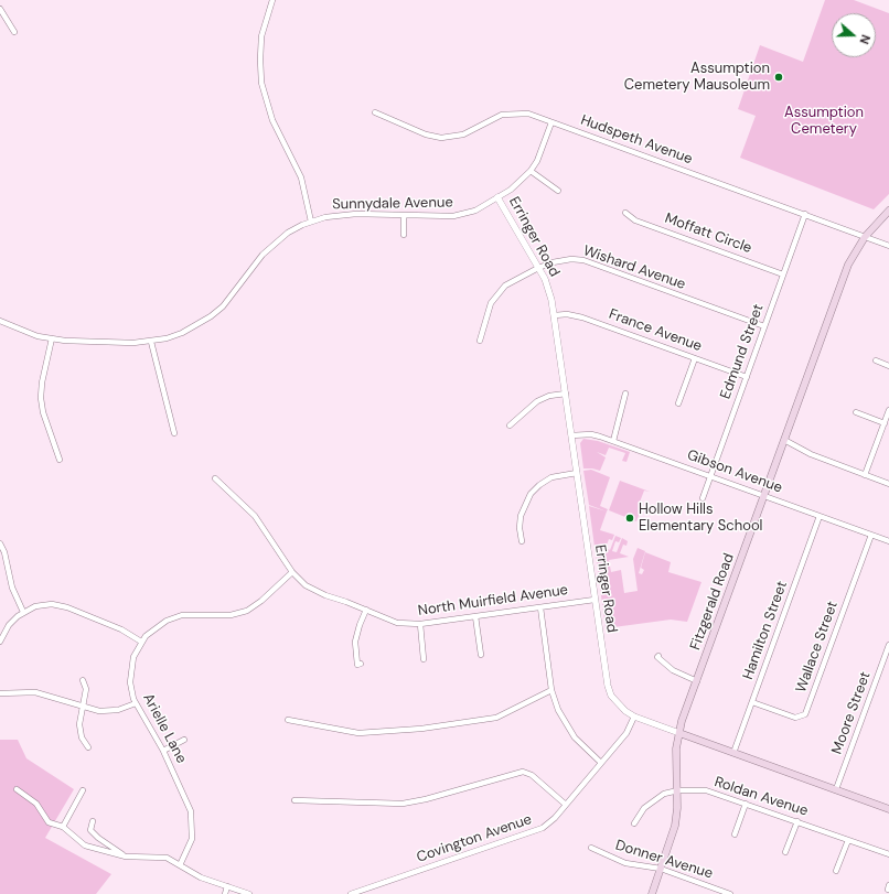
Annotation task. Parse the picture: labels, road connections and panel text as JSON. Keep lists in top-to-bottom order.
{
  "streets": {
    "main road": ["Erringer Road", "Fitzgerald Road"],
    "street": [
      "Hudspeth Avenue",
      "Sunnydale Avenue",
      "Moffatt Circle",
      "Wishard Avenue",
      "France Avenue",
      "Edmund Street",
      "Gibson Avenue",
      "North Muirfield Avenue",
      "Hamilton Street",
      "Wallace Street",
      "Moore Street",
      "Arielle Lane",
      "Roldan Avenue",
      "Covington Avenue",
      "Donner Avenue"
    ]
  },
  "crossings": [
    ["Hudspeth Avenue", "Sunnydale Avenue"],
    ["Hudspeth Avenue", "Edmund Street"],
    ["Hudspeth Avenue", "Fitzgerald Road"],
    ["Sunnydale Avenue", "Erringer Road"],
    ["Moffatt Circle", "Edmund Street"],
    ["Erringer Road", "Wishard Avenue"],
    ["Erringer Road", "France Avenue"],
    ["Erringer Road", "Gibson Avenue"],
    ["Erringer Road", "North Muirfield Avenue"],
    ["Erringer Road", "Fitzgerald Road"],
    ["Erringer Road", "Hamilton Street"],
    ["Erringer Road", "Moore Street"],
    ["Erringer Road", "Covington Avenue"],
    ["Wishard Avenue", "Edmund Street"],
    ["France Avenue", "Edmund Street"],
    ["Edmund Street", "Gibson Avenue"],
    ["Gibson Avenue", "Fitzgerald Road"],
    ["Gibson Avenue", "Hamilton Street"],
    ["Gibson Avenue", "Wallace Street"],
    ["North Muirfield Avenue", "Arielle Lane"],
    ["Fitzgerald Road", "Roldan Avenue"],
    ["Fitzgerald Road", "Donner Avenue"],
    ["Hamilton Street", "Wallace Street"]
  ],
  "parks": ["Assumption Cemetery"],
  "places": ["Assumption Cemetery Mausoleum", "Hollow Hills Elementary School"],
  "north": "right"
}
